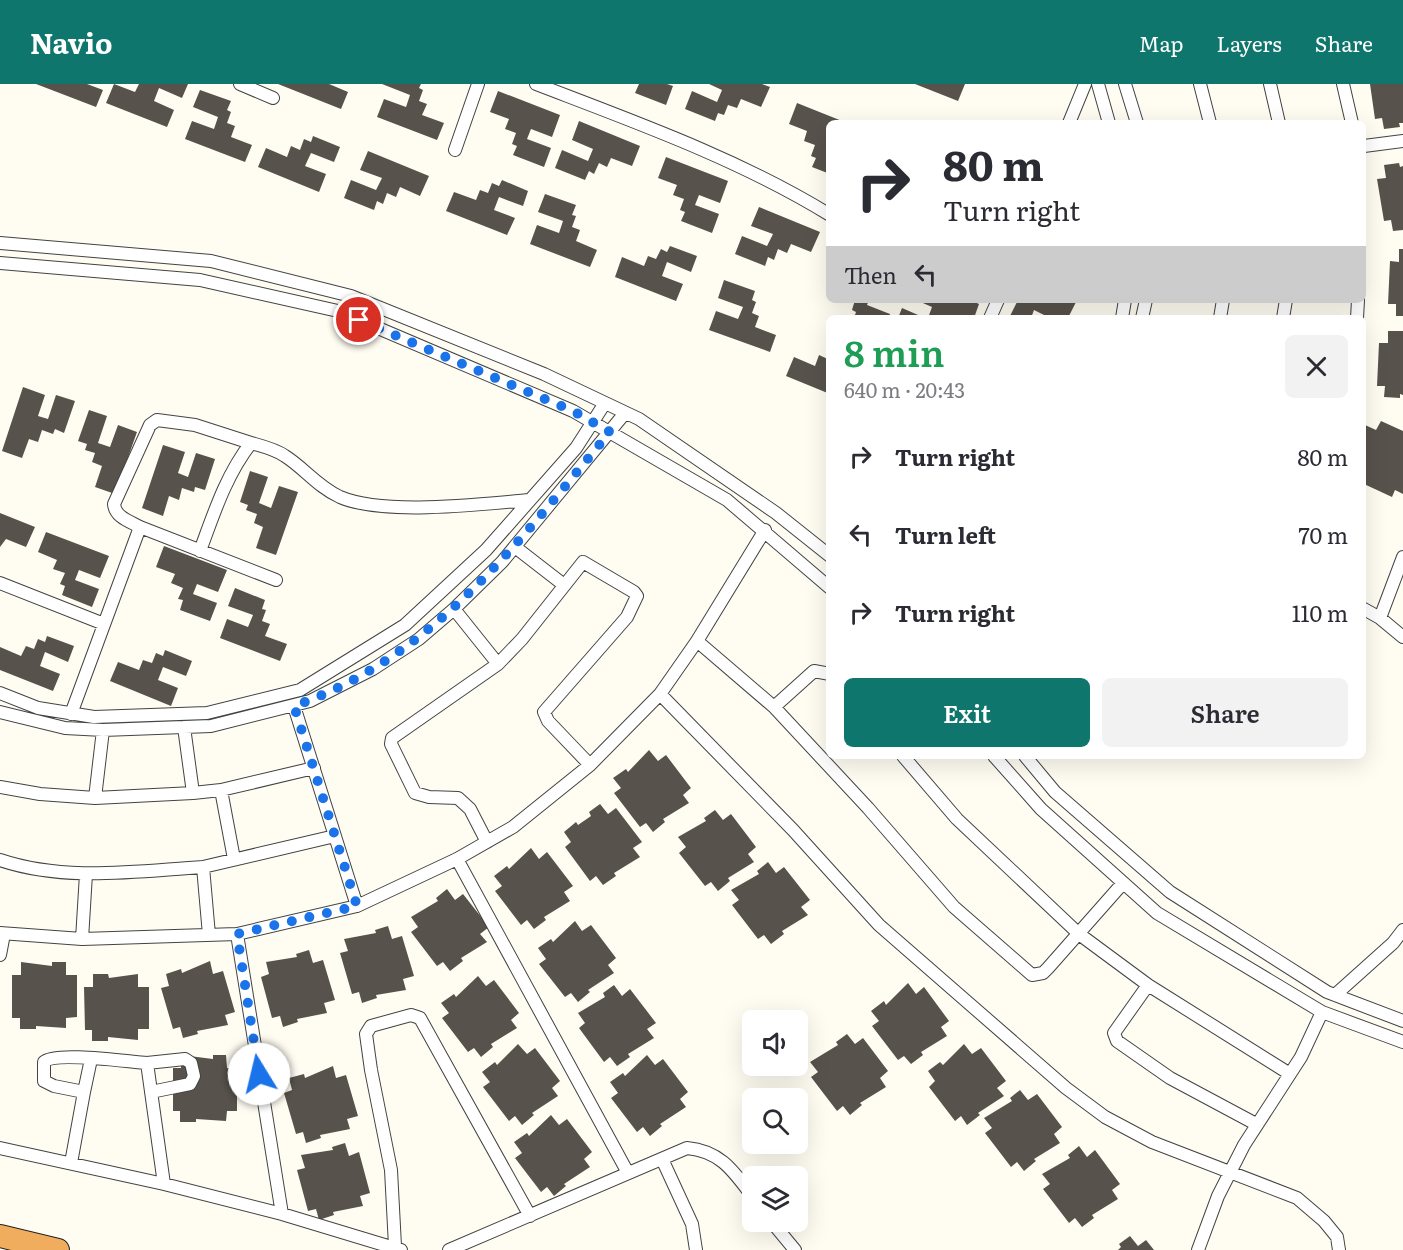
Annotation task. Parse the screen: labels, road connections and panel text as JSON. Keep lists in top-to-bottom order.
{
  "page": {
    "header": "Navio",
    "nav": ["Map", "Layers", "Share"],
    "turn": ["80 m", "Turn right"],
    "then": "Then",
    "heading": ["8 min", "640 m · 20:43"],
    "list": [
      {
        "name": "Turn right",
        "value": "80 m"
      },
      {
        "name": "Turn left",
        "value": "70 m"
      },
      {
        "name": "Turn right",
        "value": "110 m"
      }
    ],
    "buttons": ["Exit", "Share"]
  }
}
